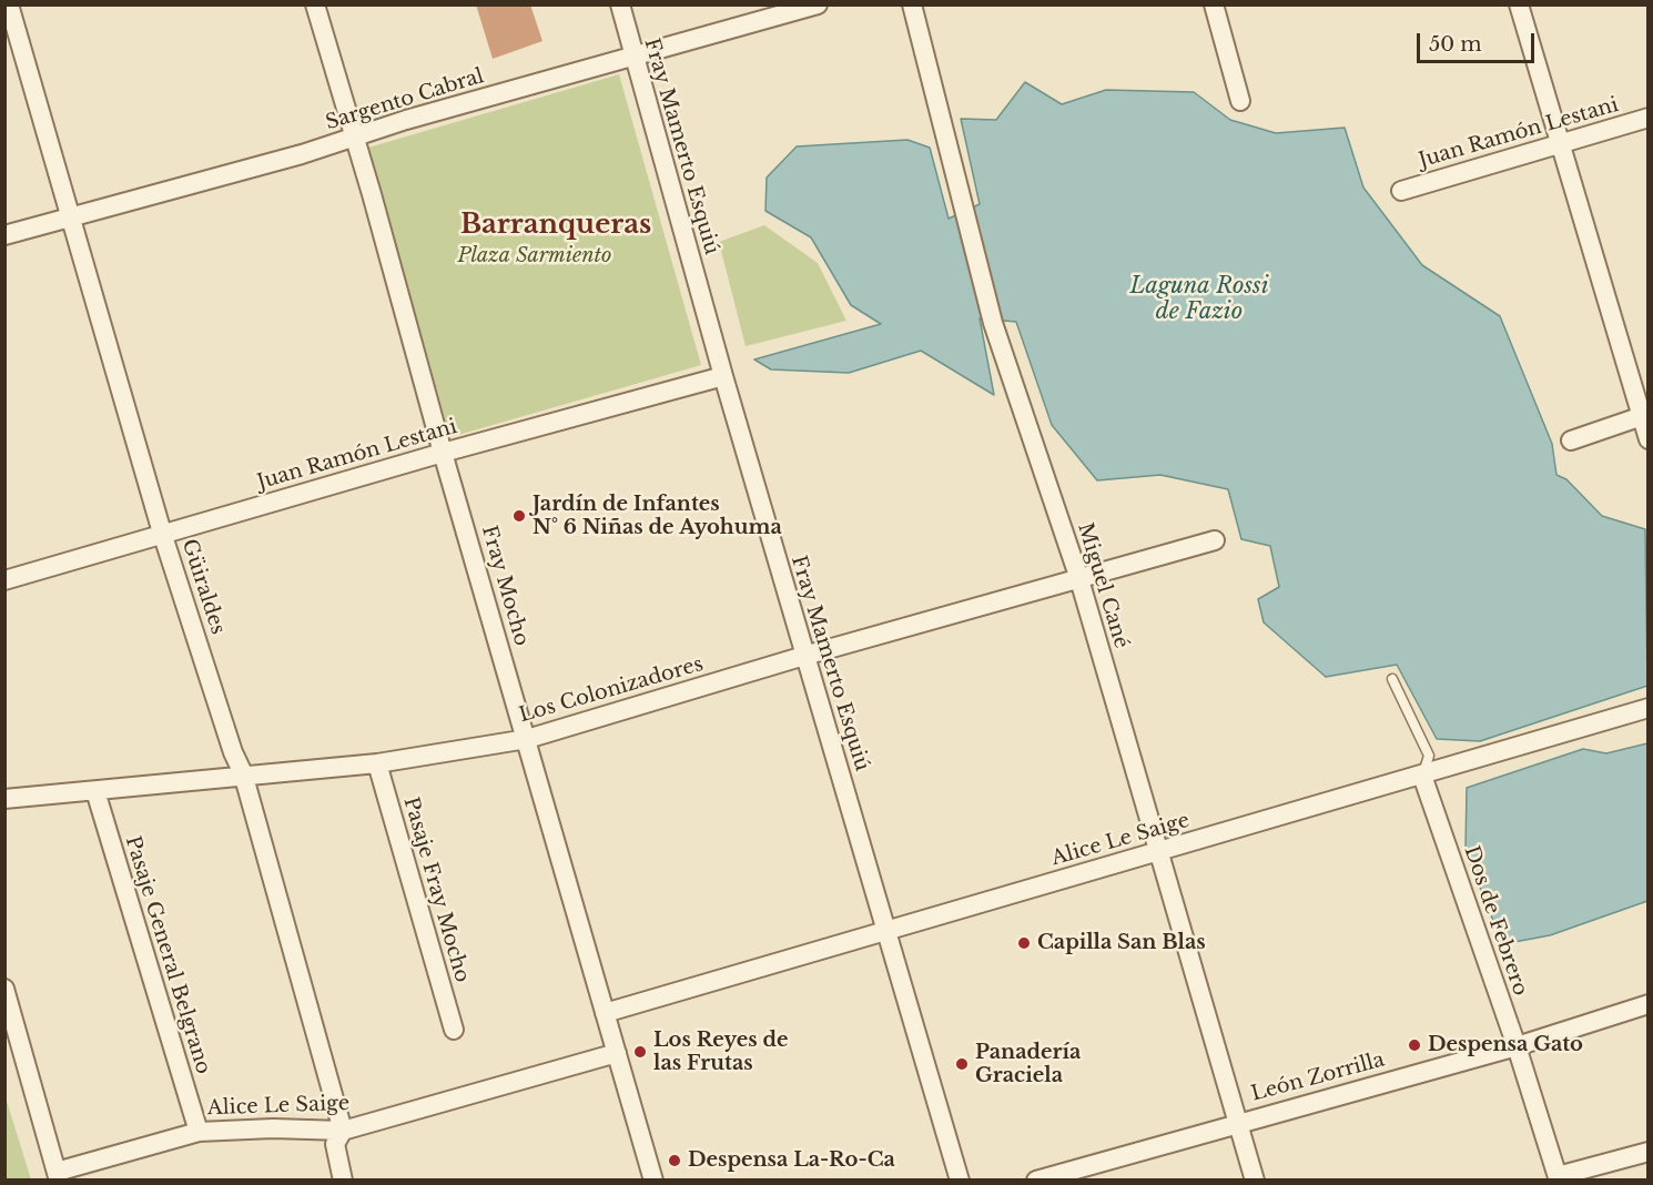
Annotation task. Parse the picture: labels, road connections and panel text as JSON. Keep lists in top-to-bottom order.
{
  "streets": {
    "street": [
      "Sargento Cabral",
      "Juan Ramón Lestani",
      "Fray Mamerto Esquiú",
      "Fray Mocho",
      "Miguel Cané",
      "Güiraldes",
      "Los Colonizadores",
      "Alice Le Saige",
      "Pasaje Fray Mocho",
      "Dos de Febrero",
      "Pasaje General Belgrano",
      "León Zorrilla"
    ]
  },
  "crossings": [
    ["Sargento Cabral", "Fray Mamerto Esquiú"],
    ["Sargento Cabral", "Fray Mocho"],
    ["Sargento Cabral", "Güiraldes"],
    ["Juan Ramón Lestani", "Fray Mamerto Esquiú"],
    ["Juan Ramón Lestani", "Fray Mocho"],
    ["Juan Ramón Lestani", "Güiraldes"],
    ["Fray Mamerto Esquiú", "Los Colonizadores"],
    ["Fray Mamerto Esquiú", "Alice Le Saige"],
    ["Fray Mocho", "Los Colonizadores"],
    ["Fray Mocho", "Alice Le Saige"],
    ["Miguel Cané", "Los Colonizadores"],
    ["Miguel Cané", "Alice Le Saige"],
    ["Miguel Cané", "León Zorrilla"],
    ["Güiraldes", "Los Colonizadores"],
    ["Güiraldes", "Alice Le Saige"],
    ["Los Colonizadores", "Pasaje Fray Mocho"],
    ["Los Colonizadores", "Pasaje General Belgrano"],
    ["Alice Le Saige", "Dos de Febrero"],
    ["Alice Le Saige", "Pasaje General Belgrano"],
    ["Dos de Febrero", "León Zorrilla"]
  ],
  "districts": ["Barranqueras"],
  "water": ["Laguna Rossi de Fazio"],
  "parks": ["Plaza Sarmiento"],
  "places": [
    "Jardín de Infantes N° 6 Niñas de Ayohuma",
    "Capilla San Blas",
    "Despensa Gato",
    "Los Reyes de las Frutas",
    "Panadería Graciela",
    "Despensa La-Ro-Ca"
  ],
  "scale_bar": "50 m"
}
